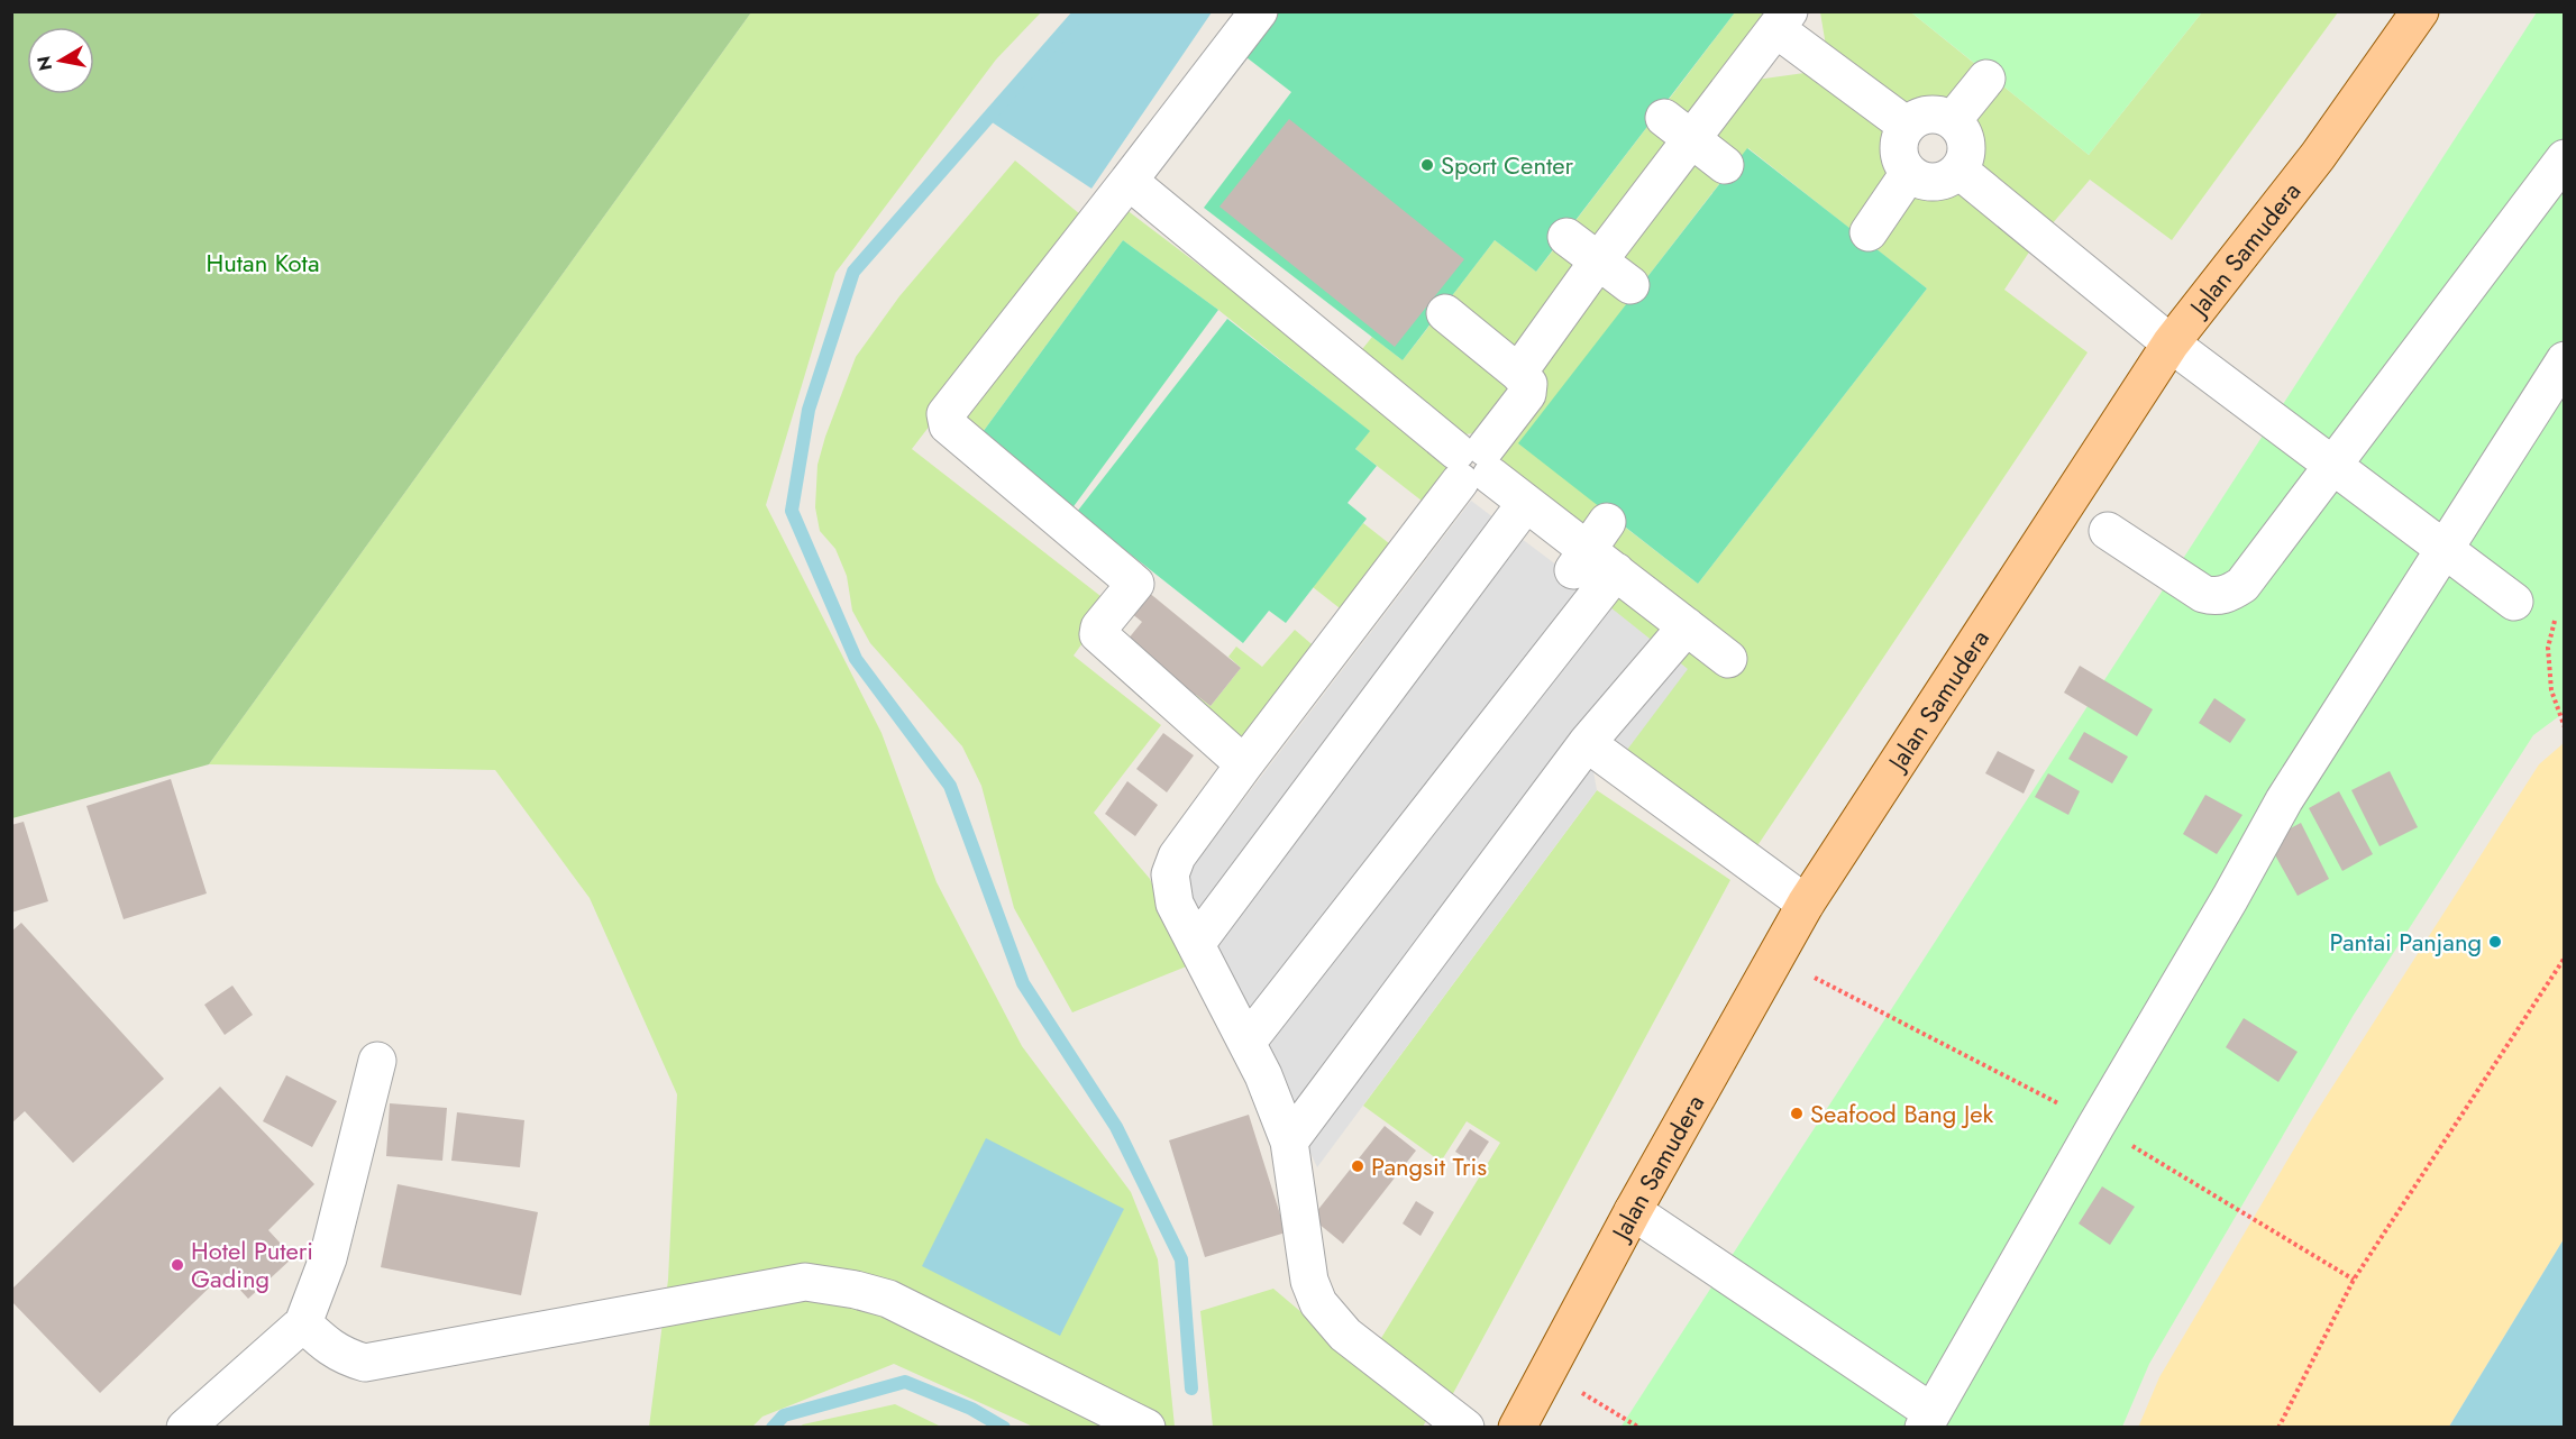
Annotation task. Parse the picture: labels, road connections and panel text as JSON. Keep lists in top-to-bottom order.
{
  "streets": {
    "main road": ["Jalan Samudera"]
  },
  "parks": ["Hutan Kota"],
  "places": [
    "Sport Center",
    "Pantai Panjang",
    "Seafood Bang Jek",
    "Pangsit Tris",
    "Hotel Puteri Gading"
  ],
  "north": "left"
}
